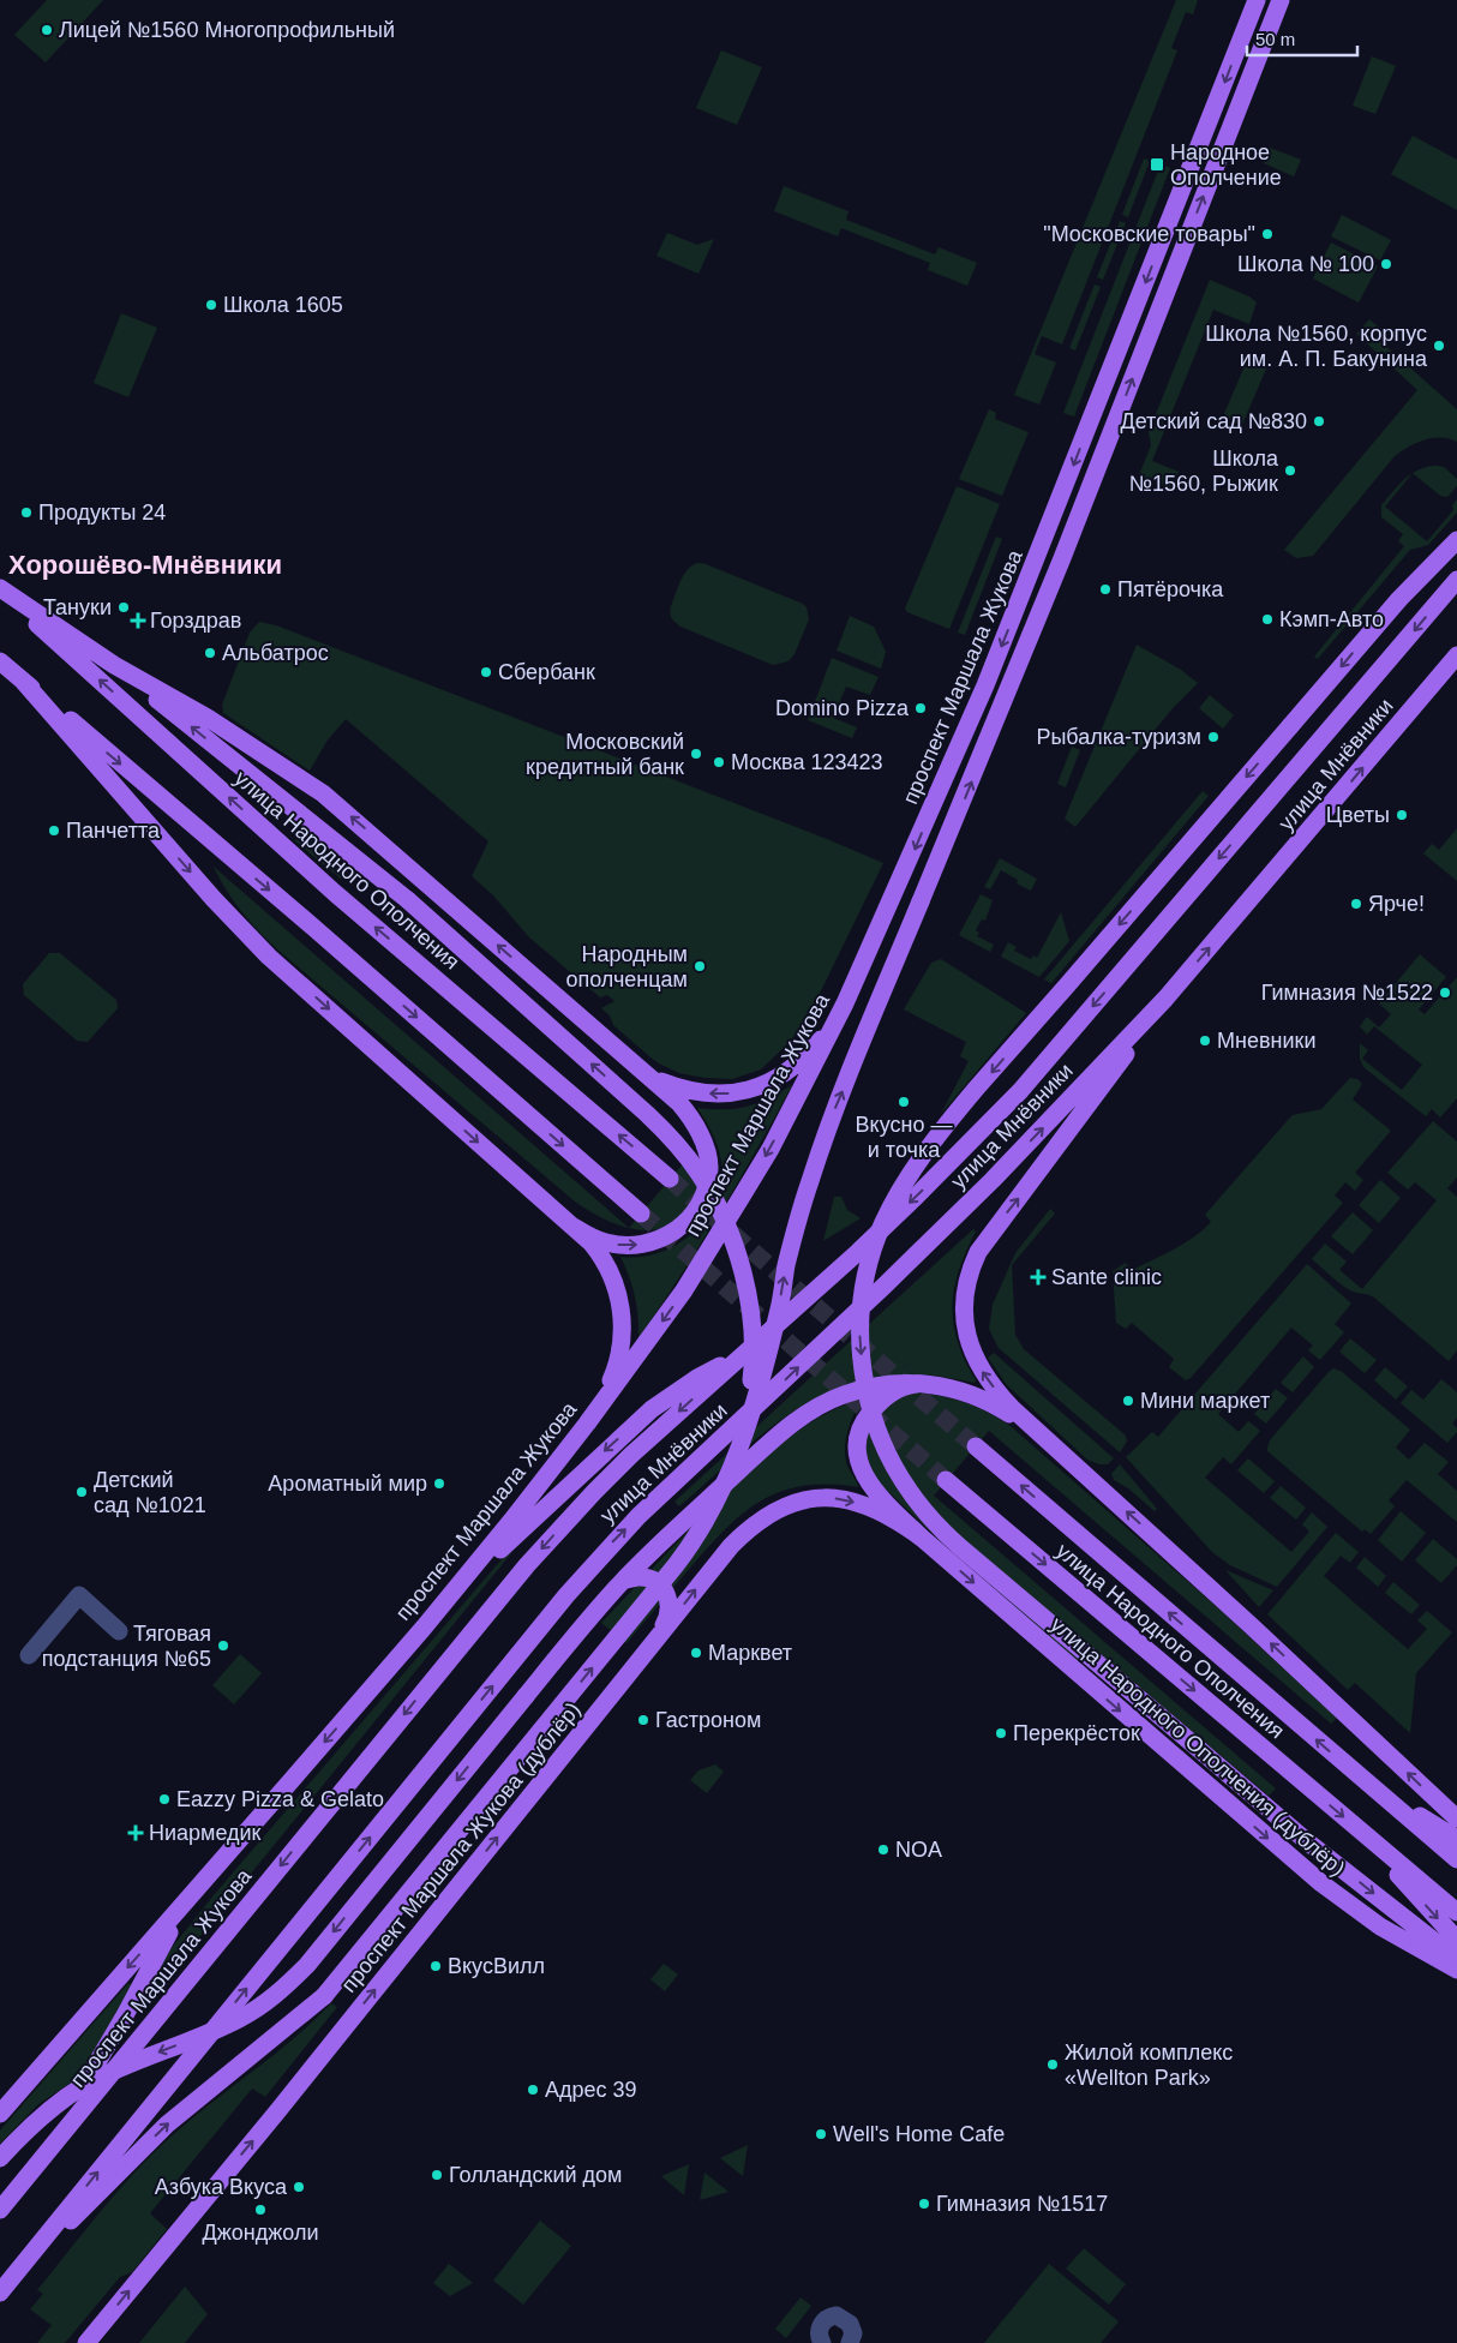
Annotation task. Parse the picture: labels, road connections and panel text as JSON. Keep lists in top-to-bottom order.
{
  "streets": {
    "main road": [
      "проспект Маршала Жукова",
      "улица Мнёвники",
      "улица Народного Ополчения",
      "улица Народного Ополчения (дублёр)",
      "проспект Маршала Жукова (дублёр)"
    ]
  },
  "crossings": [
    ["проспект Маршала Жукова", "улица Мнёвники"],
    ["улица Народного Ополчения (дублёр)", "проспект Маршала Жукова (дублёр)"]
  ],
  "districts": ["Хорошёво-Мнёвники"],
  "places": {
    "other": [
      "Лицей №1560 Многопрофильный",
      "\"Московские товары\"",
      "Школа № 100",
      "Школа 1605",
      "Школа №1560, корпус им. А. П. Бакунина",
      "Детский сад №830",
      "Школа №1560, Рыжик",
      "Продукты 24",
      "Пятёрочка",
      "Тануки",
      "Кэмп-Авто",
      "Альбатрос",
      "Сбербанк",
      "Domino Pizza",
      "Рыбалка-туризм",
      "Московский кредитный банк",
      "Москва 123423",
      "Цветы",
      "Панчетта",
      "Ярче!",
      "Народным ополченцам",
      "Гимназия №1522",
      "Мневники",
      "Вкусно — и точка",
      "Мини маркет",
      "Ароматный мир",
      "Детский сад №1021",
      "Тяговая подстанция №65",
      "Марквет",
      "Гастроном",
      "Перекрёсток",
      "Eazzy Pizza & Gelato",
      "NOA",
      "ВкусВилл",
      "Жилой комплекс «Wellton Park»",
      "Адрес 39",
      "Well's Home Cafe",
      "Голландский дом",
      "Азбука Вкуса",
      "Гимназия №1517",
      "Джонджоли"
    ],
    "transit": ["Народное Ополчение"],
    "health": ["Горздрав", "Sante clinic", "Ниармедик"]
  },
  "scale_bar": "50 m"
}
